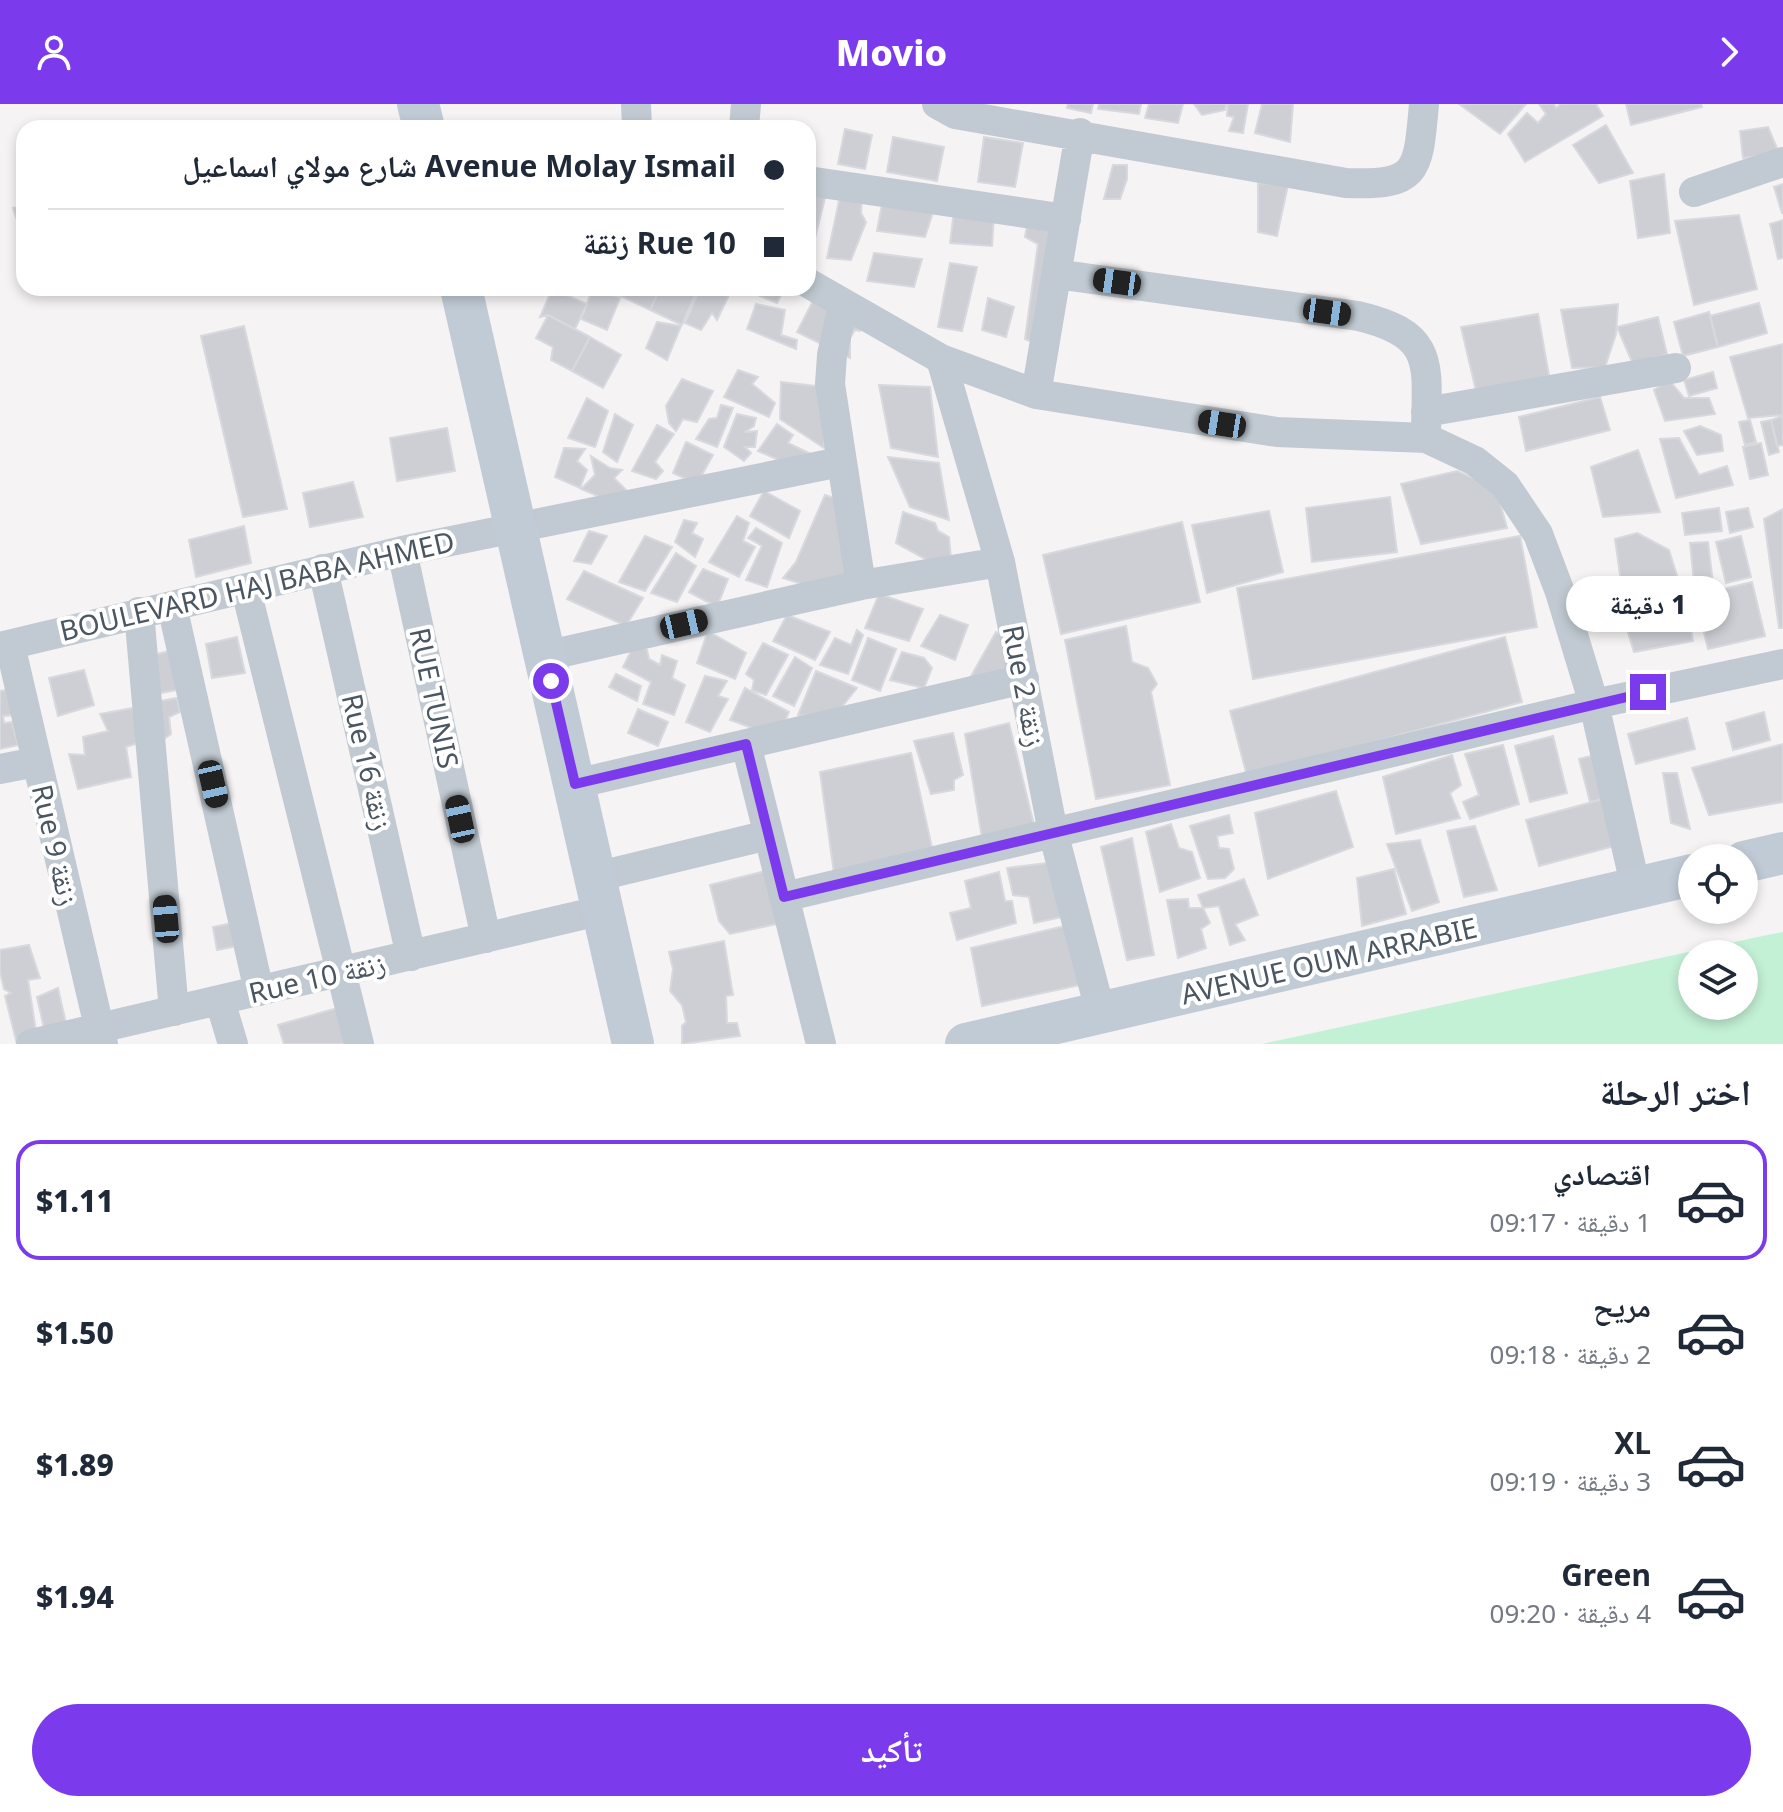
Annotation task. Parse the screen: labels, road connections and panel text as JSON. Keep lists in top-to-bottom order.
{
  "streets": {
    "street": [
      "BOULEVARD HAJ BABA AHMED",
      "Rue 2 زنقة",
      "RUE TUNIS",
      "Rue 16 زنقة",
      "Rue 9 زنقة",
      "AVENUE OUM ARRABIE",
      "Rue 10 زنقة"
    ]
  },
  "crossings": [
    ["BOULEVARD HAJ BABA AHMED", "RUE TUNIS"],
    ["BOULEVARD HAJ BABA AHMED", "Rue 16 زنقة"],
    ["BOULEVARD HAJ BABA AHMED", "Rue 9 زنقة"],
    ["Rue 2 زنقة", "AVENUE OUM ARRABIE"],
    ["RUE TUNIS", "Rue 10 زنقة"],
    ["Rue 16 زنقة", "Rue 10 زنقة"],
    ["Rue 9 زنقة", "Rue 10 زنقة"]
  ],
  "page": {
    "header": "Movio",
    "banner": ["Avenue Molay Ismail شارع مولاي اسماعيل", "Rue 10 زنقة"],
    "bubble": "1 دقيقة",
    "heading": "اختر الرحلة",
    "list": [
      {
        "name": "اقتصادي",
        "note": "1 دقيقة · 09:17",
        "value": "$1.11"
      },
      {
        "name": "مريح",
        "note": "2 دقيقة · 09:18",
        "value": "$1.50"
      },
      {
        "name": "XL",
        "note": "3 دقيقة · 09:19",
        "value": "$1.89"
      },
      {
        "name": "Green",
        "note": "4 دقيقة · 09:20",
        "value": "$1.94"
      }
    ],
    "buttons": "تأكيد"
  }
}
